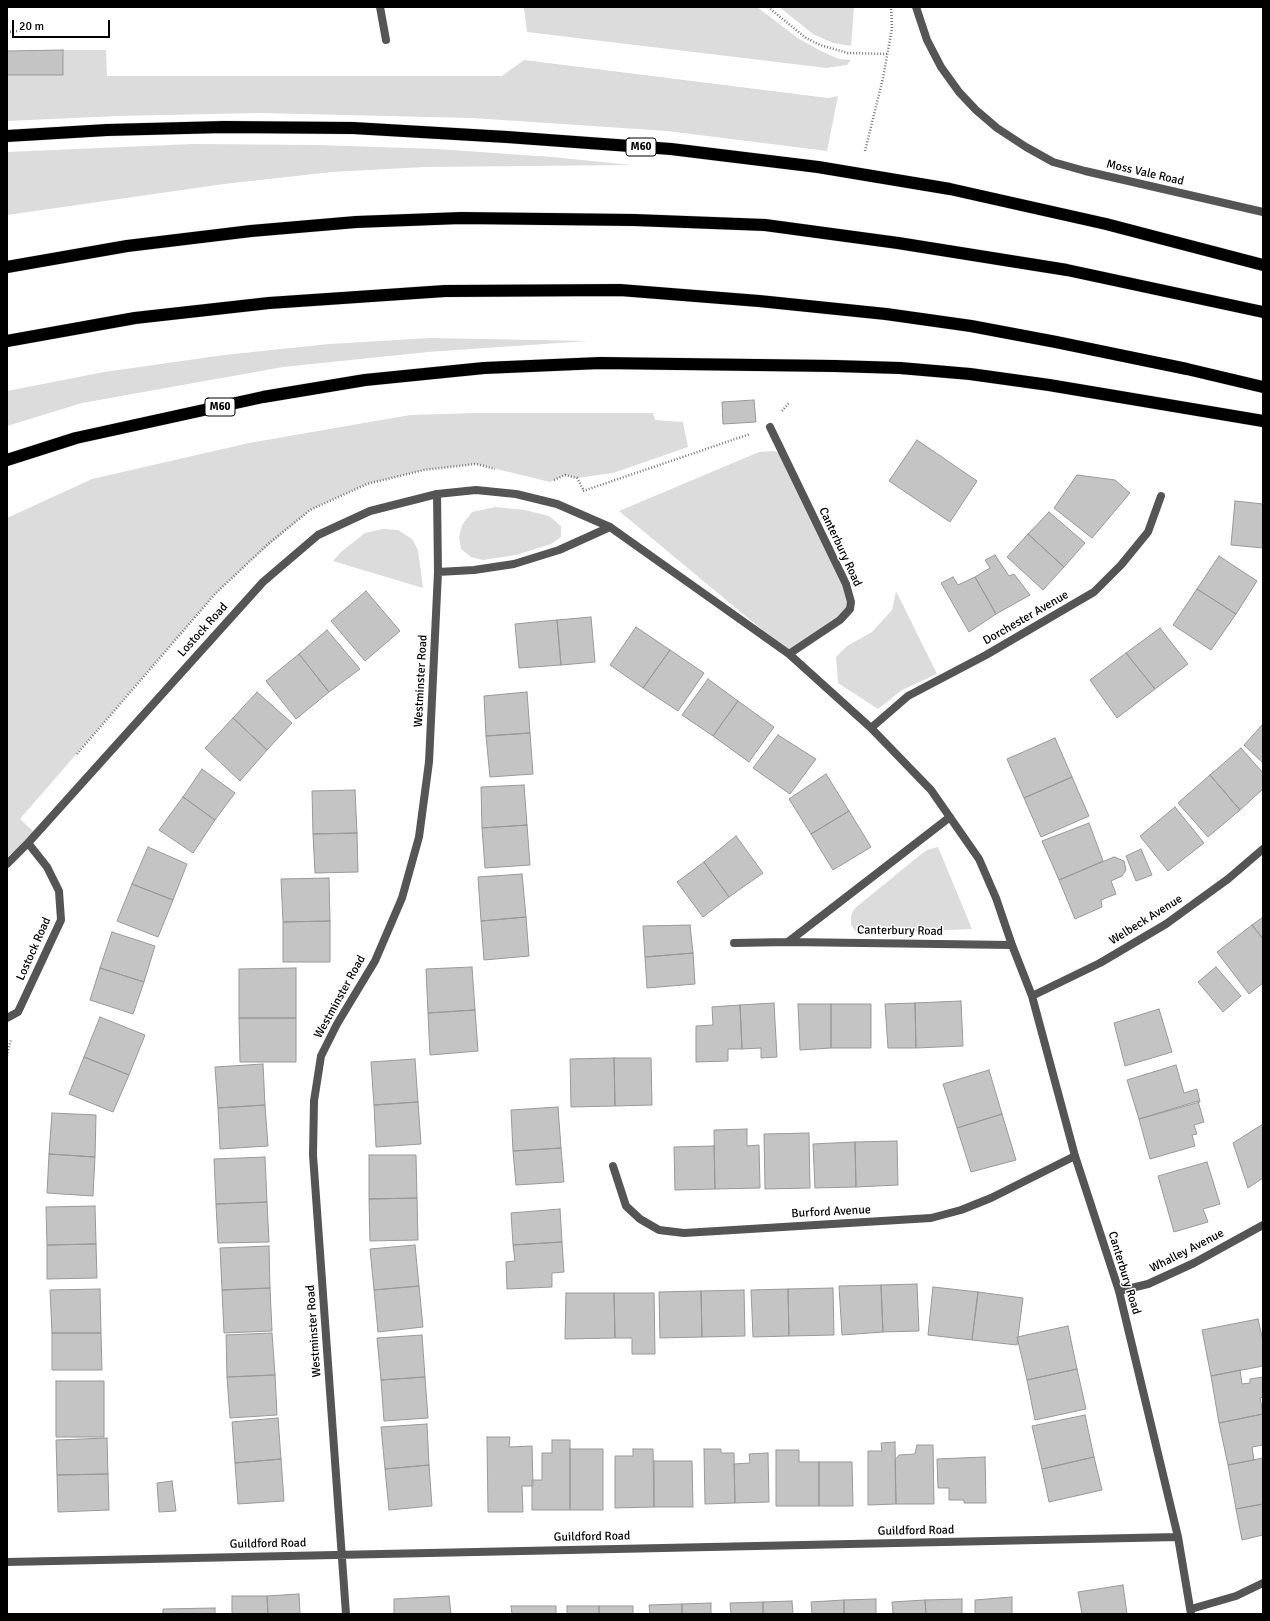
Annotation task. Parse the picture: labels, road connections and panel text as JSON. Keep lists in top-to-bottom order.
{
  "streets": {
    "highway": ["M60"],
    "street": [
      "Moss Vale Road",
      "Canterbury Road",
      "Dorchester Avenue",
      "Lostock Road",
      "Westminster Road",
      "Welbeck Avenue",
      "Burford Avenue",
      "Whalley Avenue",
      "Guildford Road"
    ]
  },
  "crossings": [
    ["Canterbury Road", "Dorchester Avenue"],
    ["Canterbury Road", "Lostock Road"],
    ["Canterbury Road", "Westminster Road"],
    ["Canterbury Road", "Welbeck Avenue"],
    ["Canterbury Road", "Burford Avenue"],
    ["Canterbury Road", "Whalley Avenue"],
    ["Canterbury Road", "Guildford Road"],
    ["Lostock Road", "Westminster Road"],
    ["Westminster Road", "Guildford Road"]
  ],
  "scale_bar": "20 m"
}
